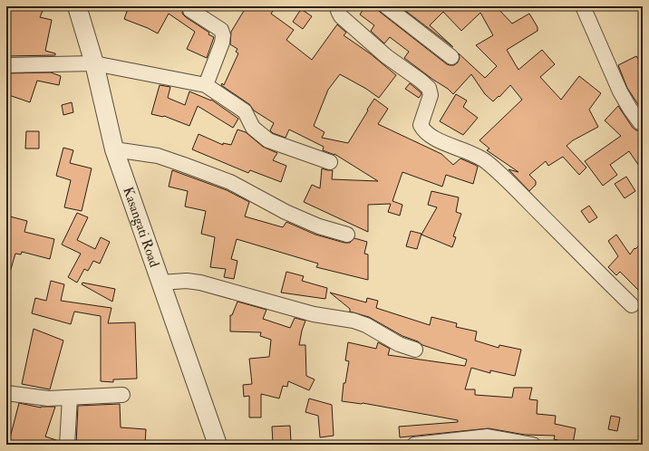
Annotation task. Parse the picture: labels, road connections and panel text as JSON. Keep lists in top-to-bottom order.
{
  "streets": {
    "street": ["Kasangati Road"]
  }
}
